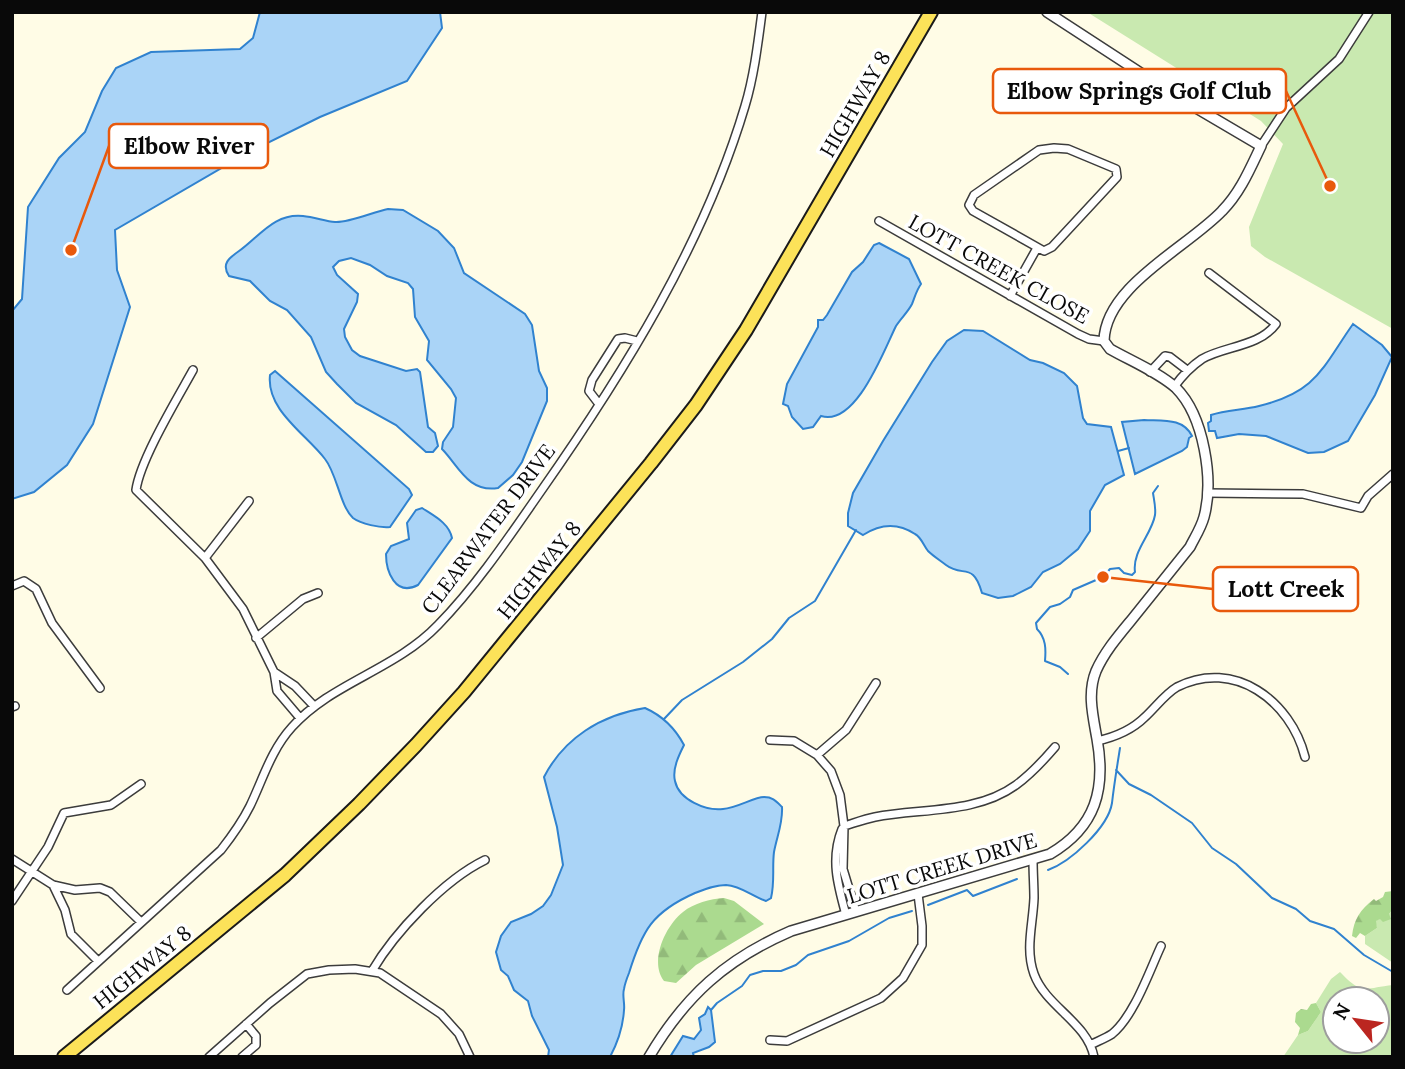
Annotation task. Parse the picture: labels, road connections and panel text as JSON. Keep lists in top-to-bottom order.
{
  "streets": {
    "main road": ["HIGHWAY 8"],
    "street": ["LOTT CREEK CLOSE", "CLEARWATER DRIVE", "LOTT CREEK DRIVE"]
  },
  "crossings": [
    ["LOTT CREEK CLOSE", "LOTT CREEK DRIVE"]
  ],
  "places": ["Elbow Springs Golf Club", "Elbow River", "Lott Creek"],
  "north": "top left"
}
